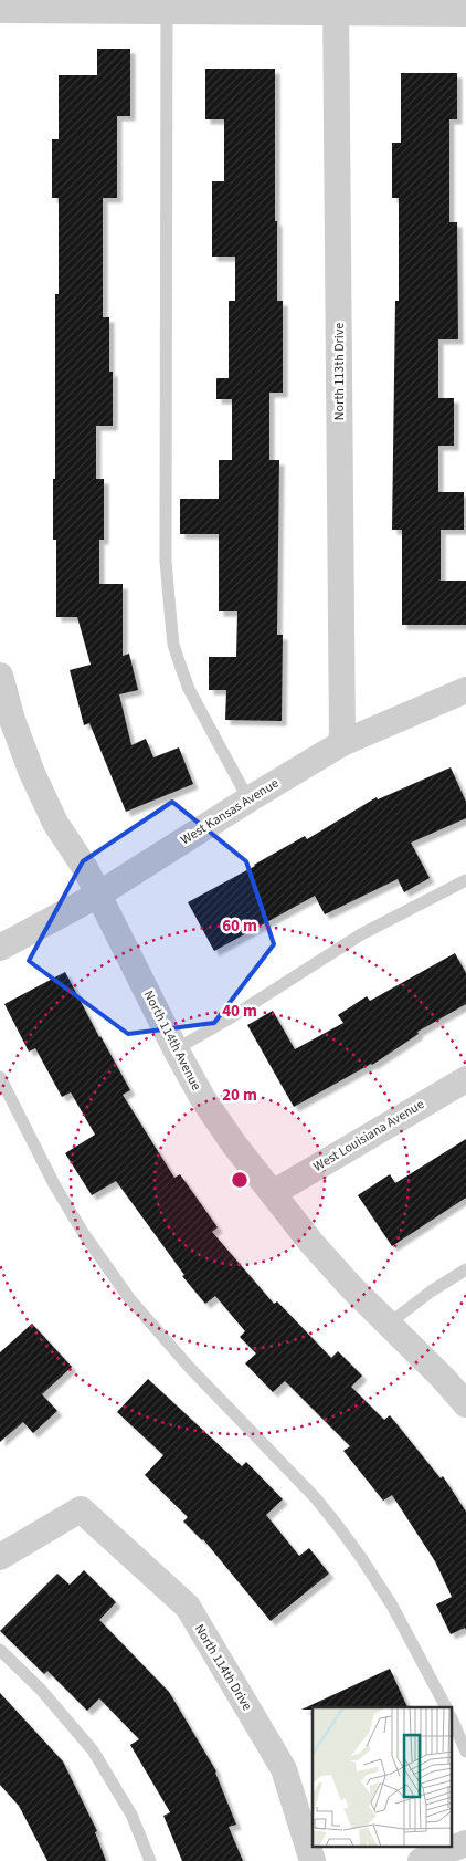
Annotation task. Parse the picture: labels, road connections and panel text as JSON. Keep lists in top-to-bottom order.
{
  "streets": {
    "street": [
      "North 113th Drive",
      "West Kansas Avenue",
      "North 114th Avenue",
      "West Louisiana Avenue",
      "North 114th Drive"
    ]
  },
  "crossings": [
    ["North 113th Drive", "West Kansas Avenue"],
    ["West Kansas Avenue", "North 114th Avenue"],
    ["North 114th Avenue", "West Louisiana Avenue"]
  ],
  "rings": ["60 m", "40 m", "20 m"]
}
